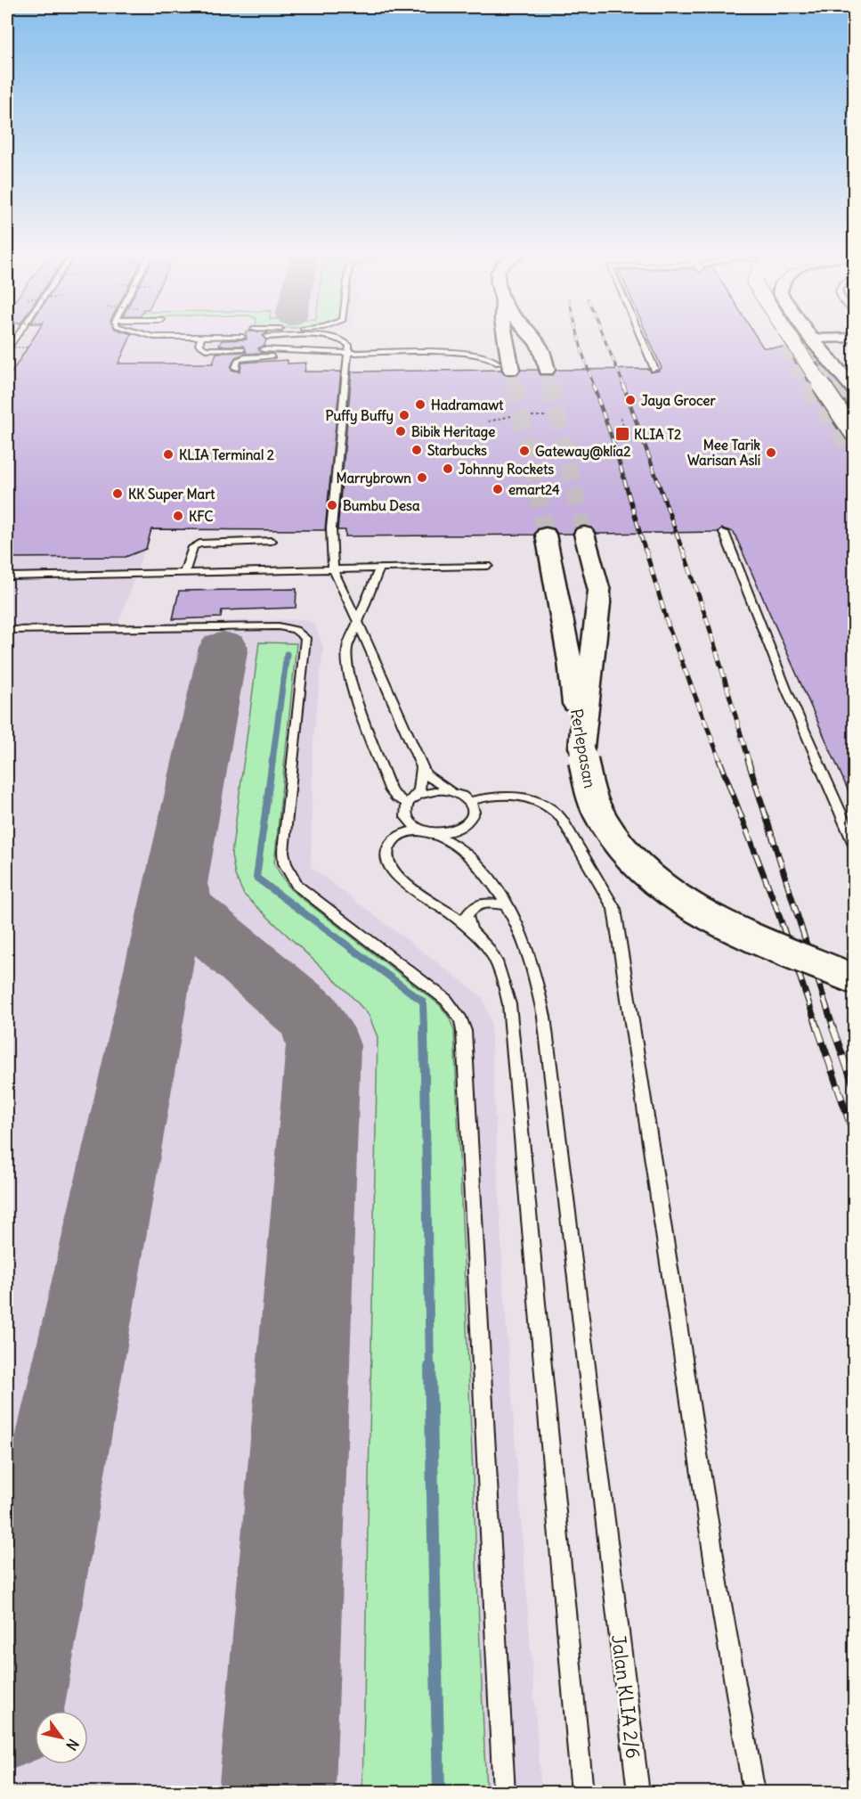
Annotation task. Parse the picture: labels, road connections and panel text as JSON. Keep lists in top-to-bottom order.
{
  "streets": {
    "main road": ["Perlepasan"],
    "lane": ["Jalan KLIA 2/6"]
  },
  "places": {
    "other": [
      "Jaya Grocer",
      "Hadramawt",
      "Puffy Buffy",
      "Bibik Heritage",
      "Starbucks",
      "Gateway@klia2",
      "Mee Tarik Warisan Asli",
      "KLIA Terminal 2",
      "Johnny Rockets",
      "Marrybrown",
      "emart24",
      "KK Super Mart",
      "Bumbu Desa",
      "KFC"
    ],
    "transit": ["KLIA T2"]
  },
  "north": "bottom right"
}
